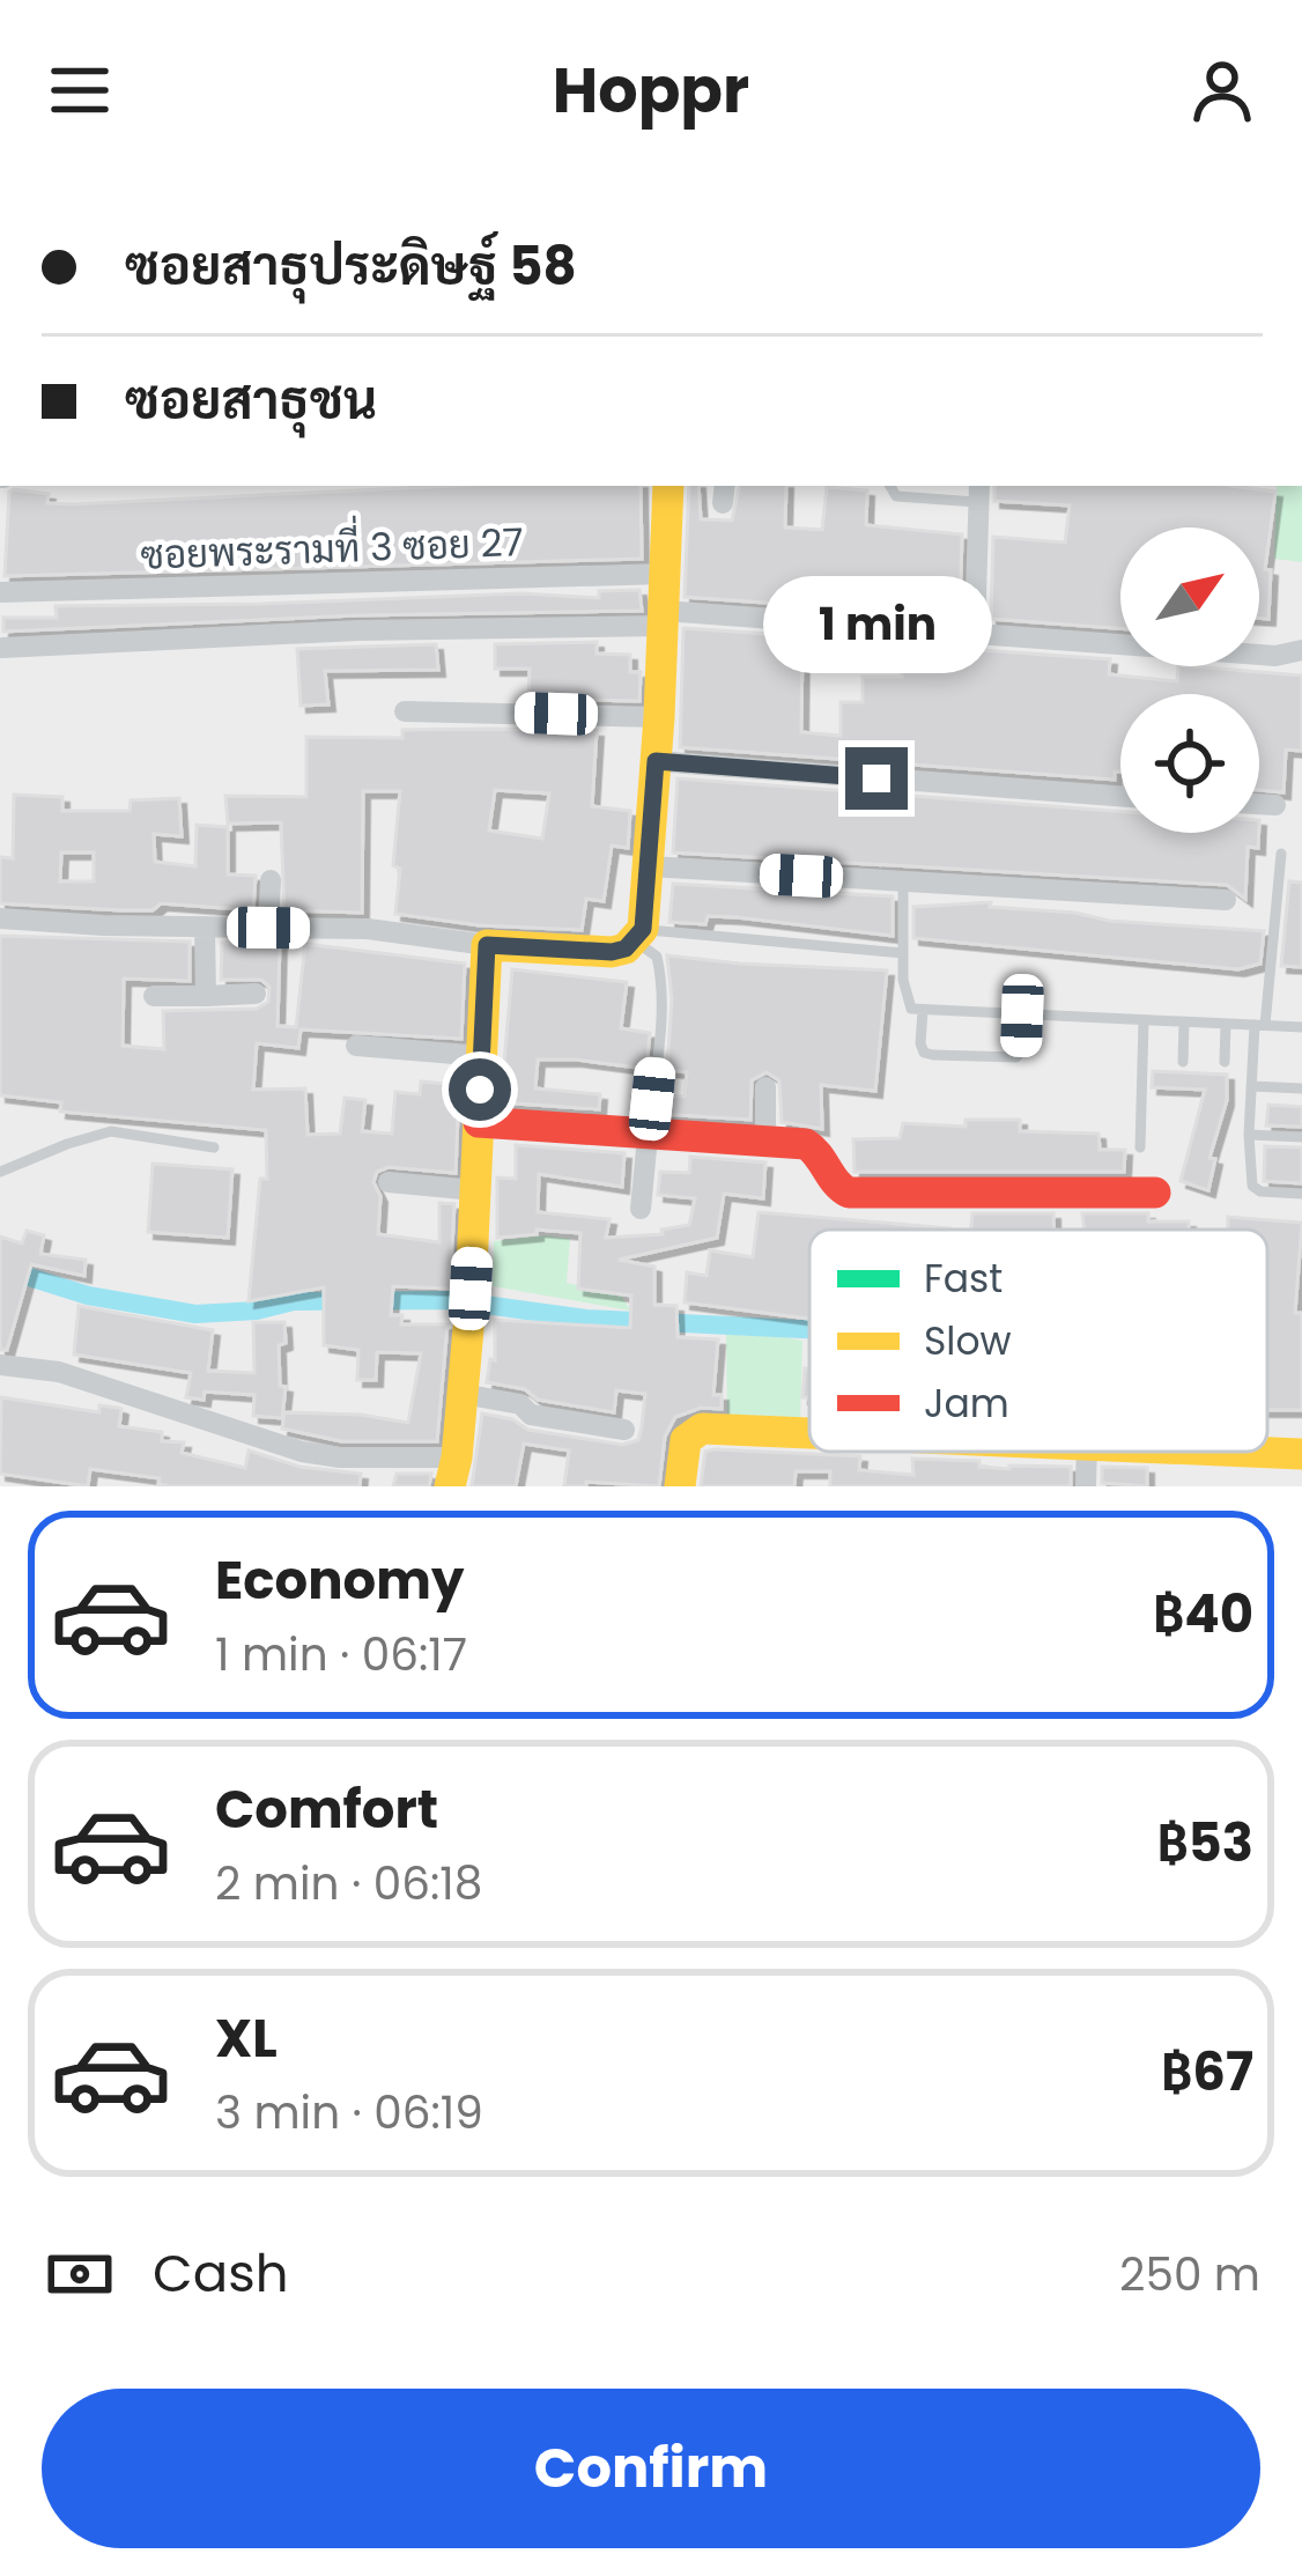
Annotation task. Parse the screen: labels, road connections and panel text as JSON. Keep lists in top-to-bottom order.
{
  "streets": {
    "street": ["ซอยพระรามที่ 3 ซอย 27"]
  },
  "legend": ["Fast", "Slow", "Jam"],
  "north": "top right",
  "page": {
    "header": "Hoppr",
    "banner": ["ซอยสาธุประดิษฐ์ 58", "ซอยสาธุชน"],
    "bubble": "1 min",
    "list": [
      {
        "name": "Economy",
        "note": "1 min · 06:17",
        "value": "฿40"
      },
      {
        "name": "Comfort",
        "note": "2 min · 06:18",
        "value": "฿53"
      },
      {
        "name": "XL",
        "note": "3 min · 06:19",
        "value": "฿67"
      }
    ],
    "pay": ["Cash", "250 m"],
    "buttons": "Confirm"
  }
}
